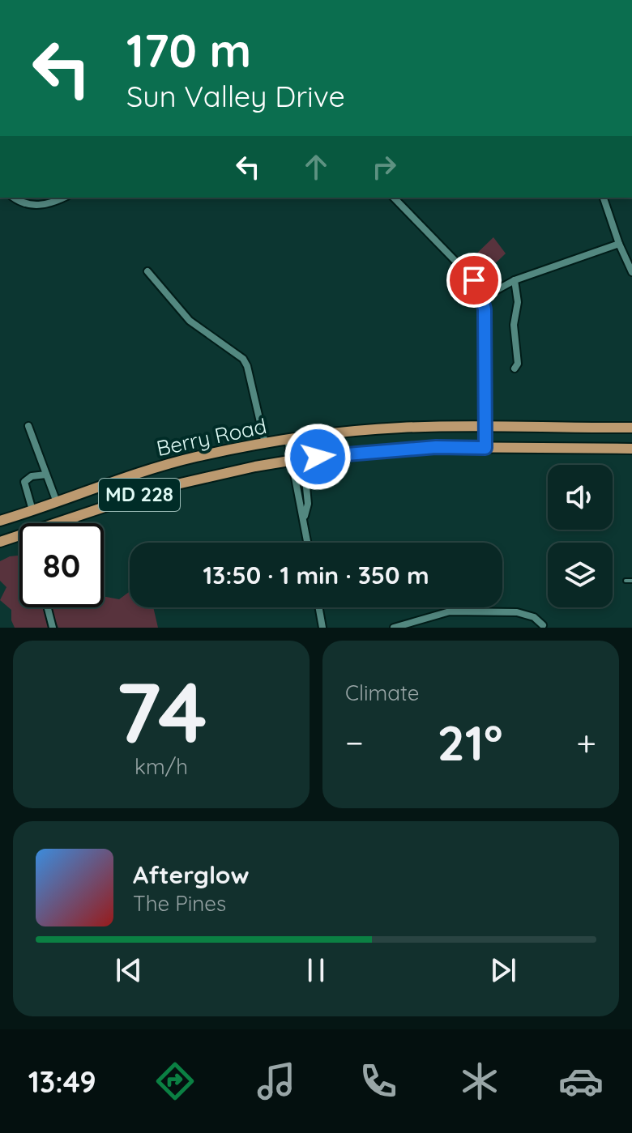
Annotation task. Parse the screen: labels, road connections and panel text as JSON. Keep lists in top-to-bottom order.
{
  "streets": {
    "highway": ["Berry Road", "MD 228"]
  },
  "page": {
    "turn": ["170 m", "Sun Valley Drive"],
    "limit": "80",
    "trip": "13:50 · 1 min · 350 m",
    "tile": [
      ["74", "km/h"],
      "Climate"
    ],
    "heat": ["−", "21°", "+"],
    "song": ["Afterglow", "The Pines"],
    "tabs": "13:49"
  }
}
